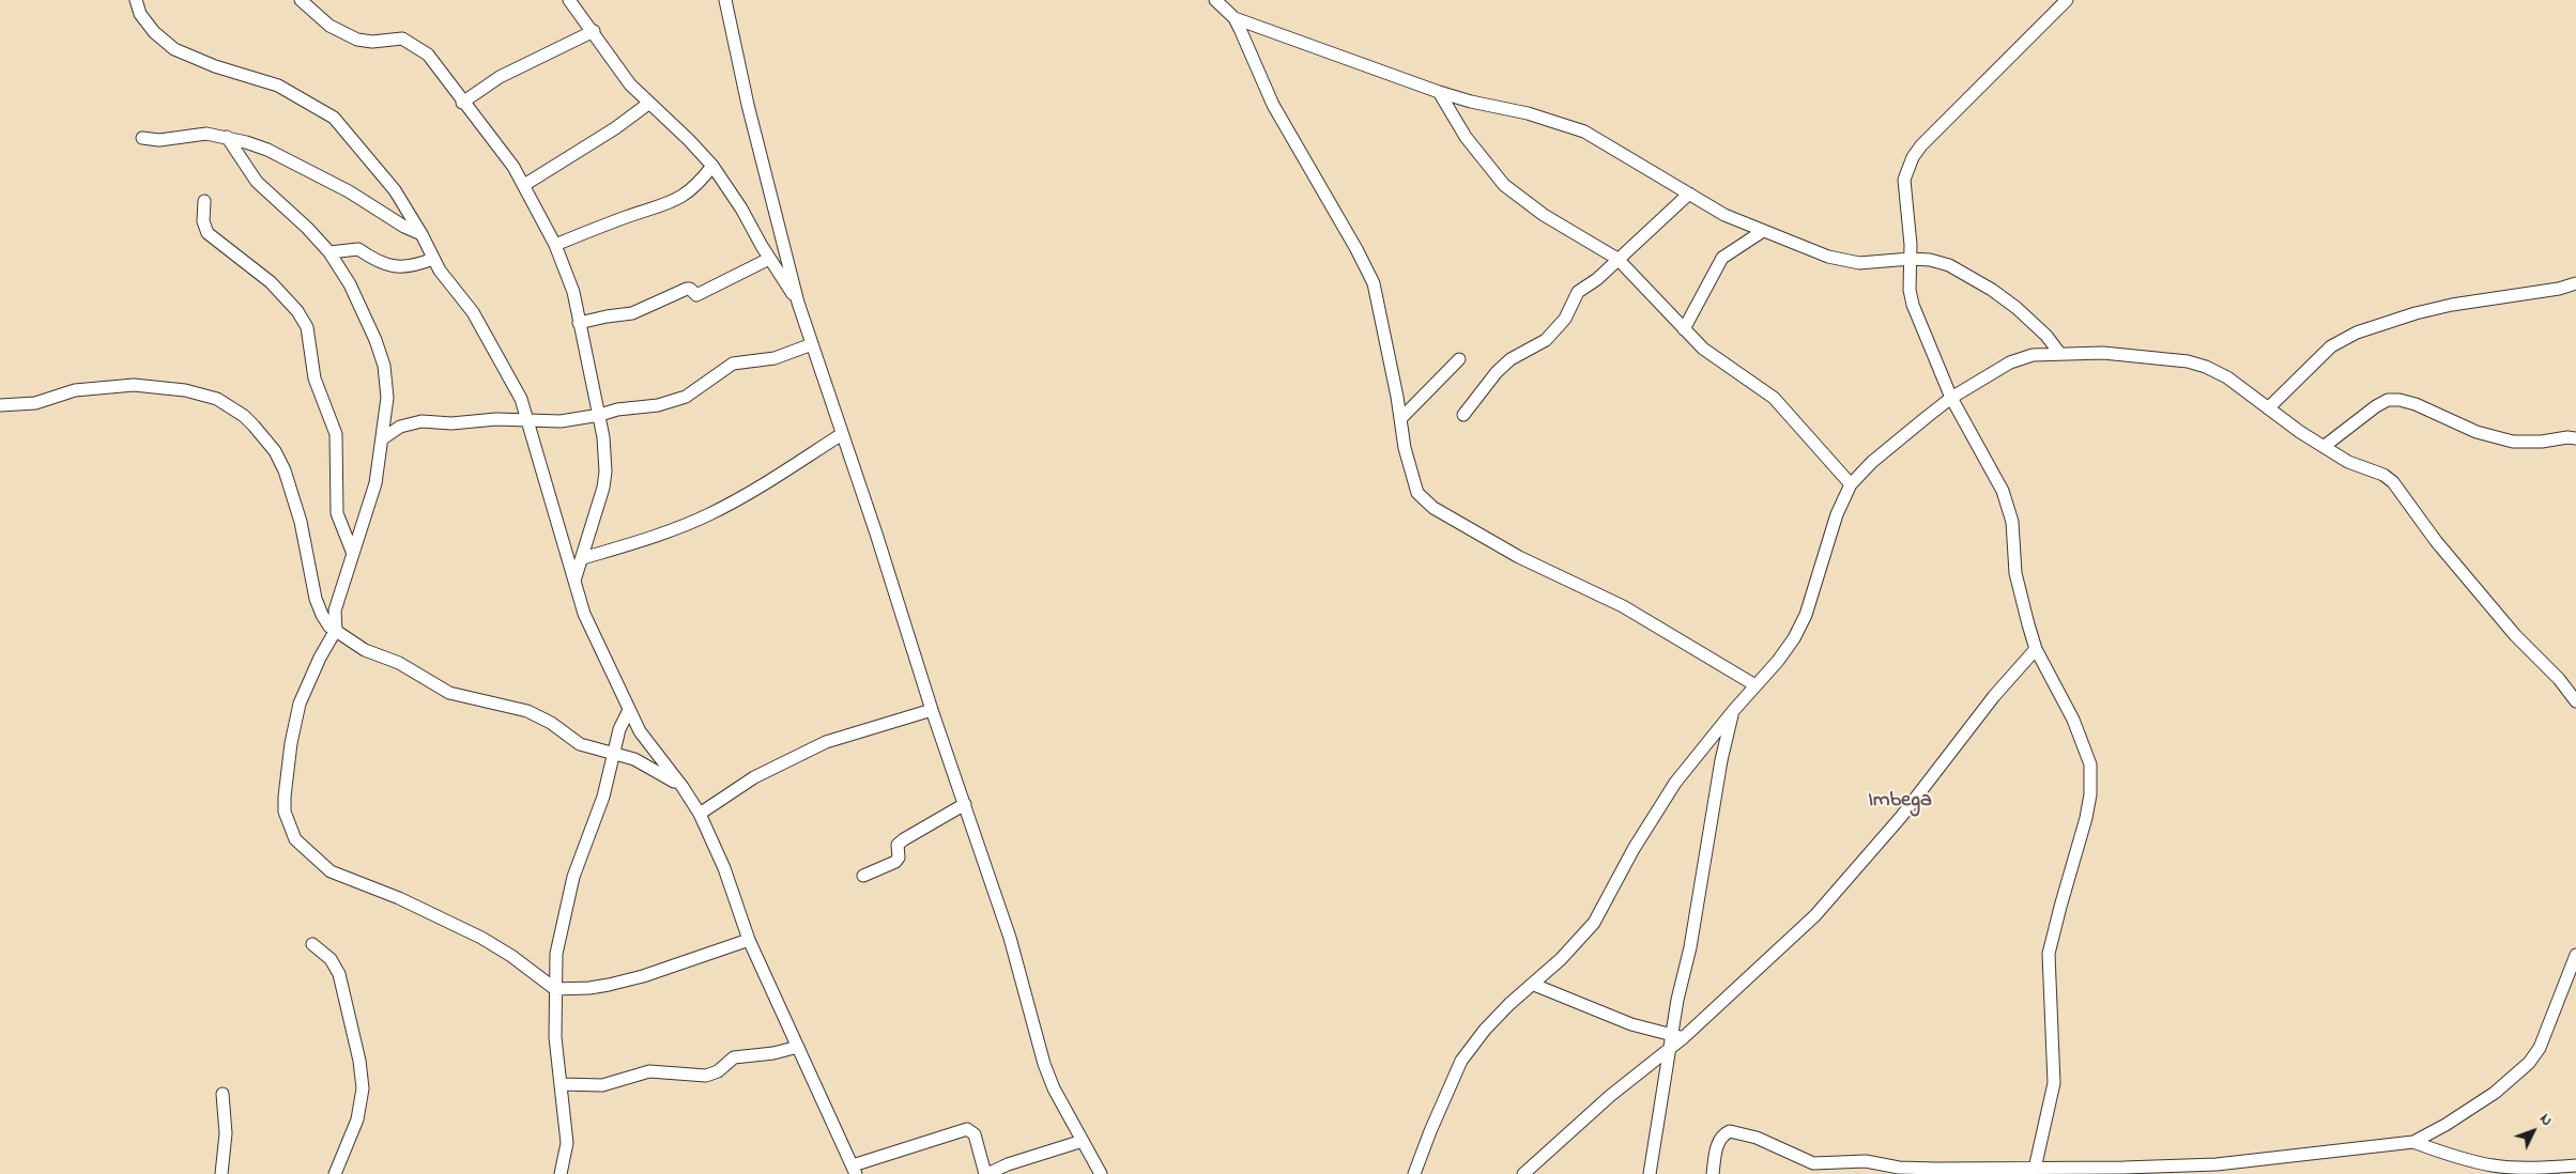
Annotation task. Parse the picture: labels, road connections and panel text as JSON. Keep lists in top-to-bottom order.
{
  "districts": ["Imbega"],
  "north": "top right"
}
